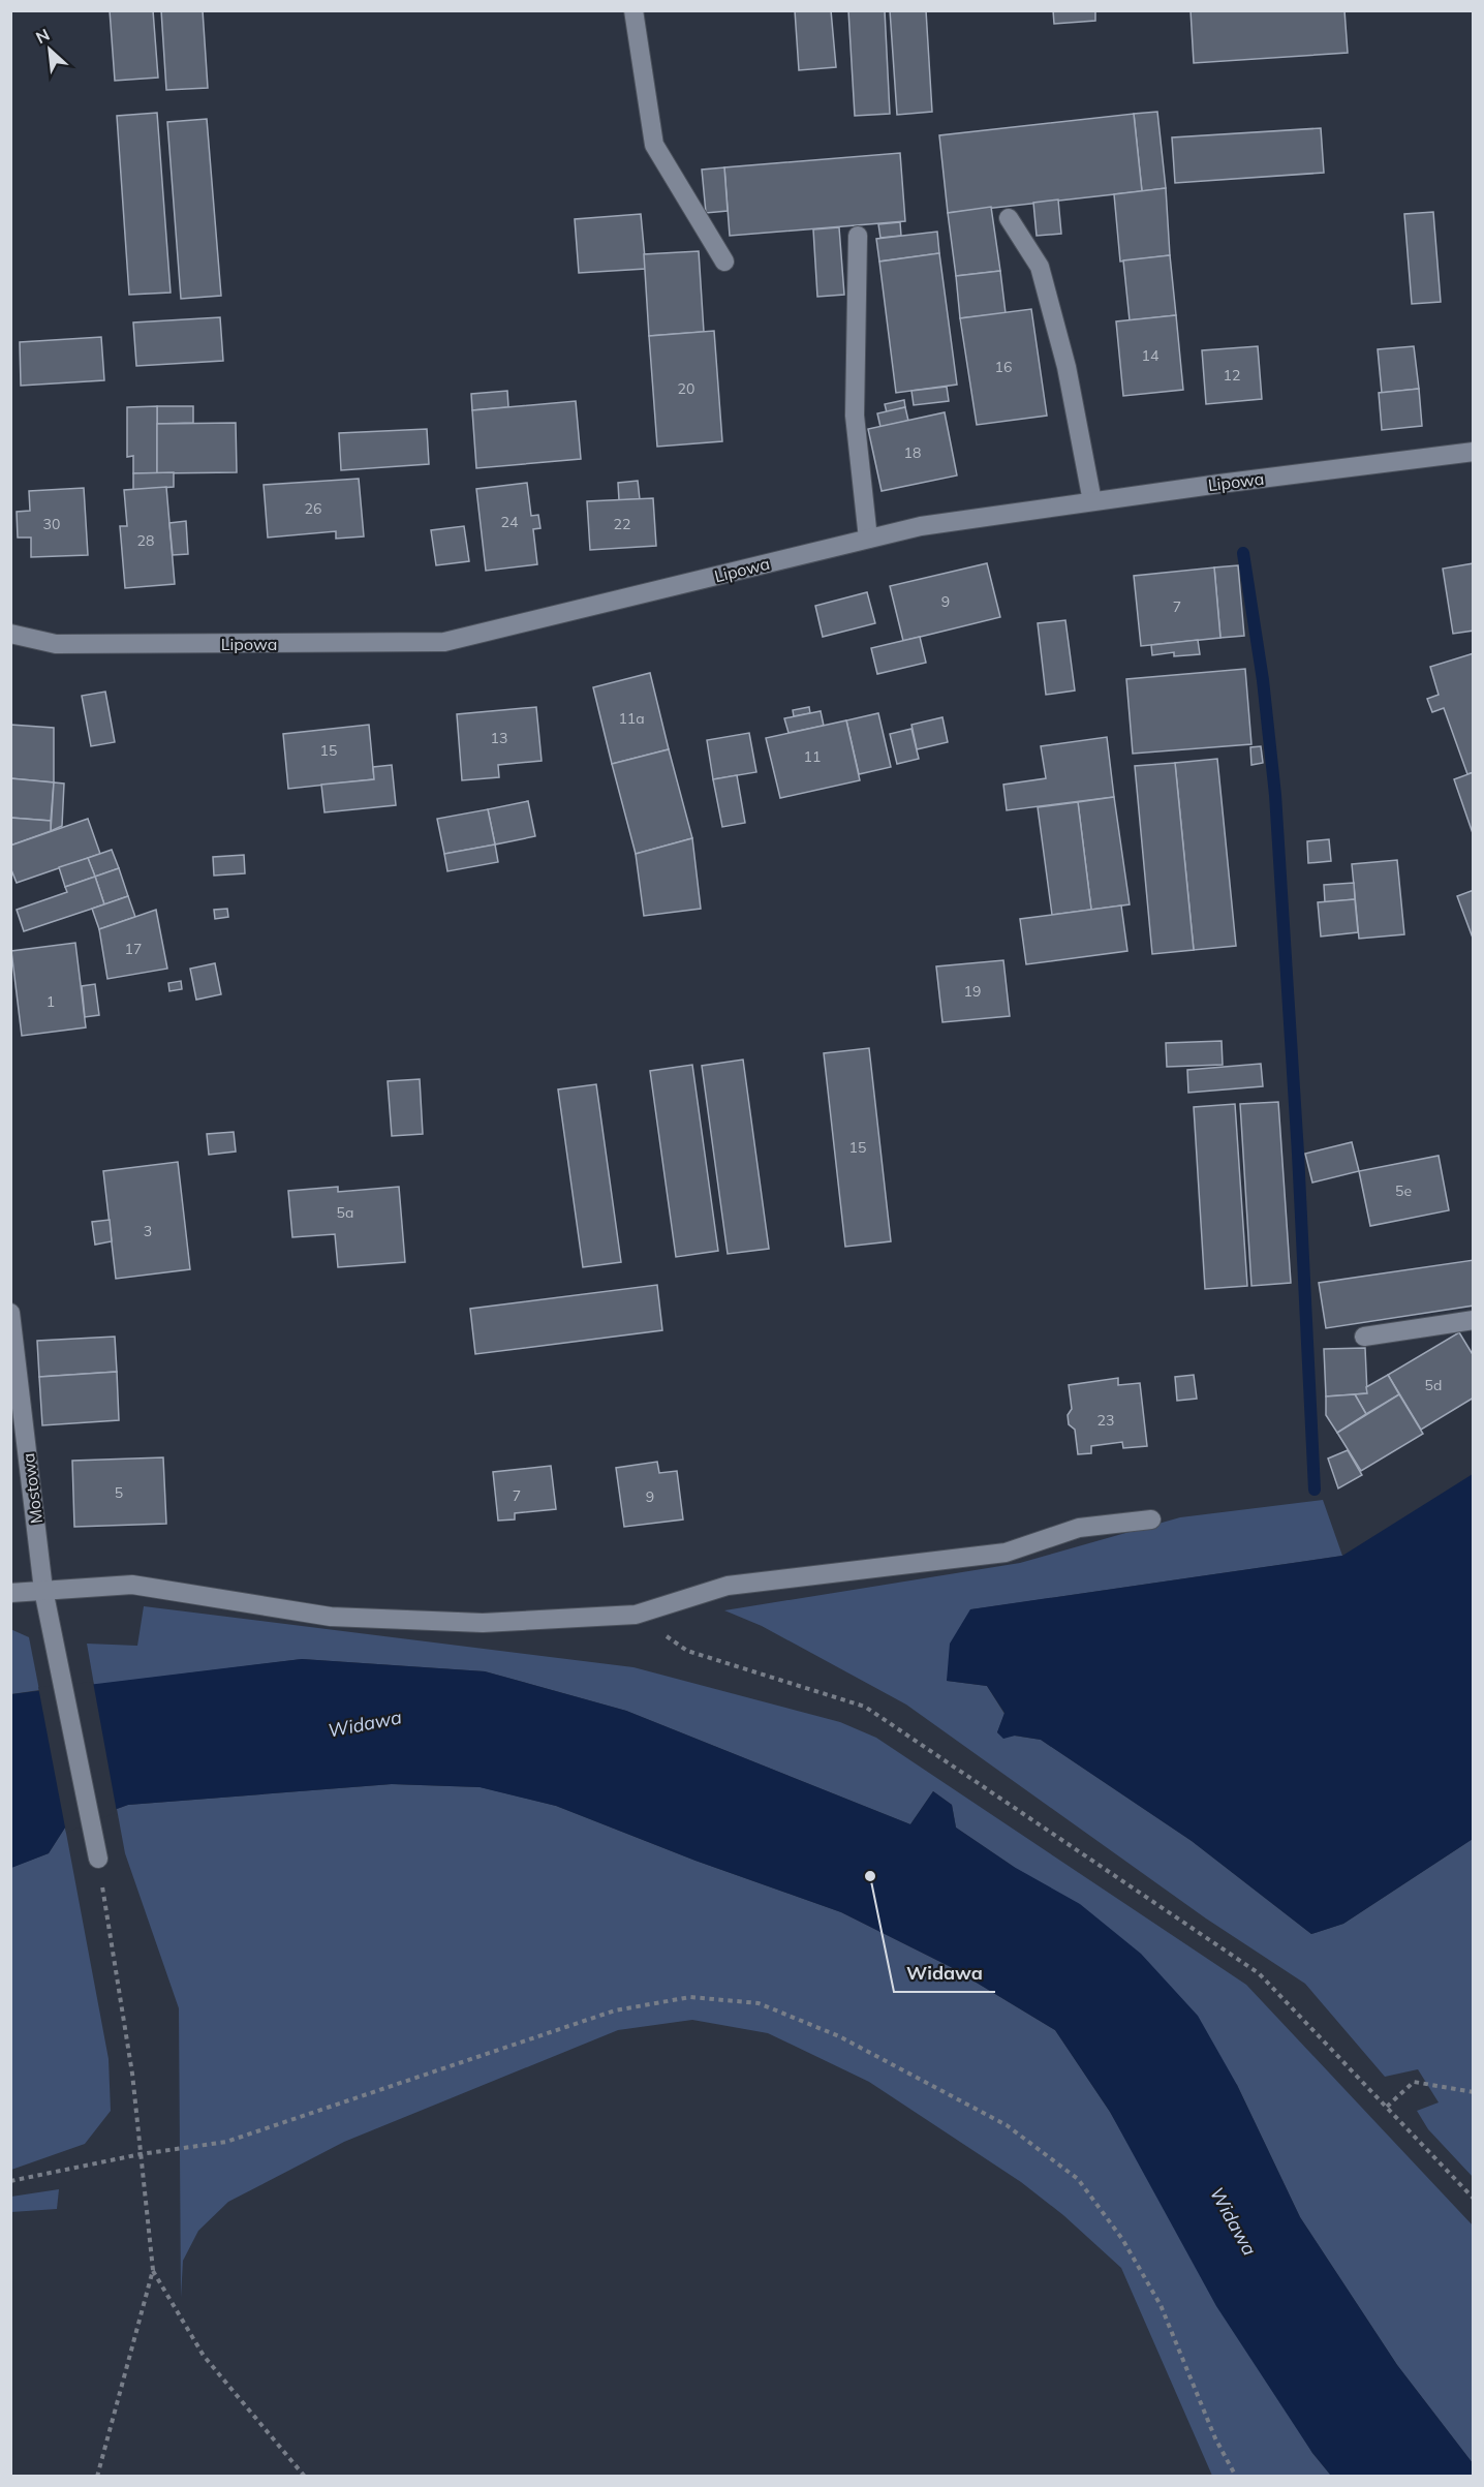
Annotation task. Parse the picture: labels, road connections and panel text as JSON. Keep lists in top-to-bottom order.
{
  "streets": {
    "street": ["Lipowa", "Mostowa"]
  },
  "water": ["Widawa"],
  "places": ["Widawa"],
  "house_numbers": [
    "14",
    "16",
    "12",
    "20",
    "18",
    "26",
    "24",
    "30",
    "22",
    "28",
    "9",
    "7",
    "11a",
    "13",
    "15",
    "11",
    "17",
    "19",
    "1",
    "15",
    "5e",
    "5a",
    "3",
    "5d",
    "23",
    "5",
    "7",
    "9"
  ],
  "north": "top left"
}
